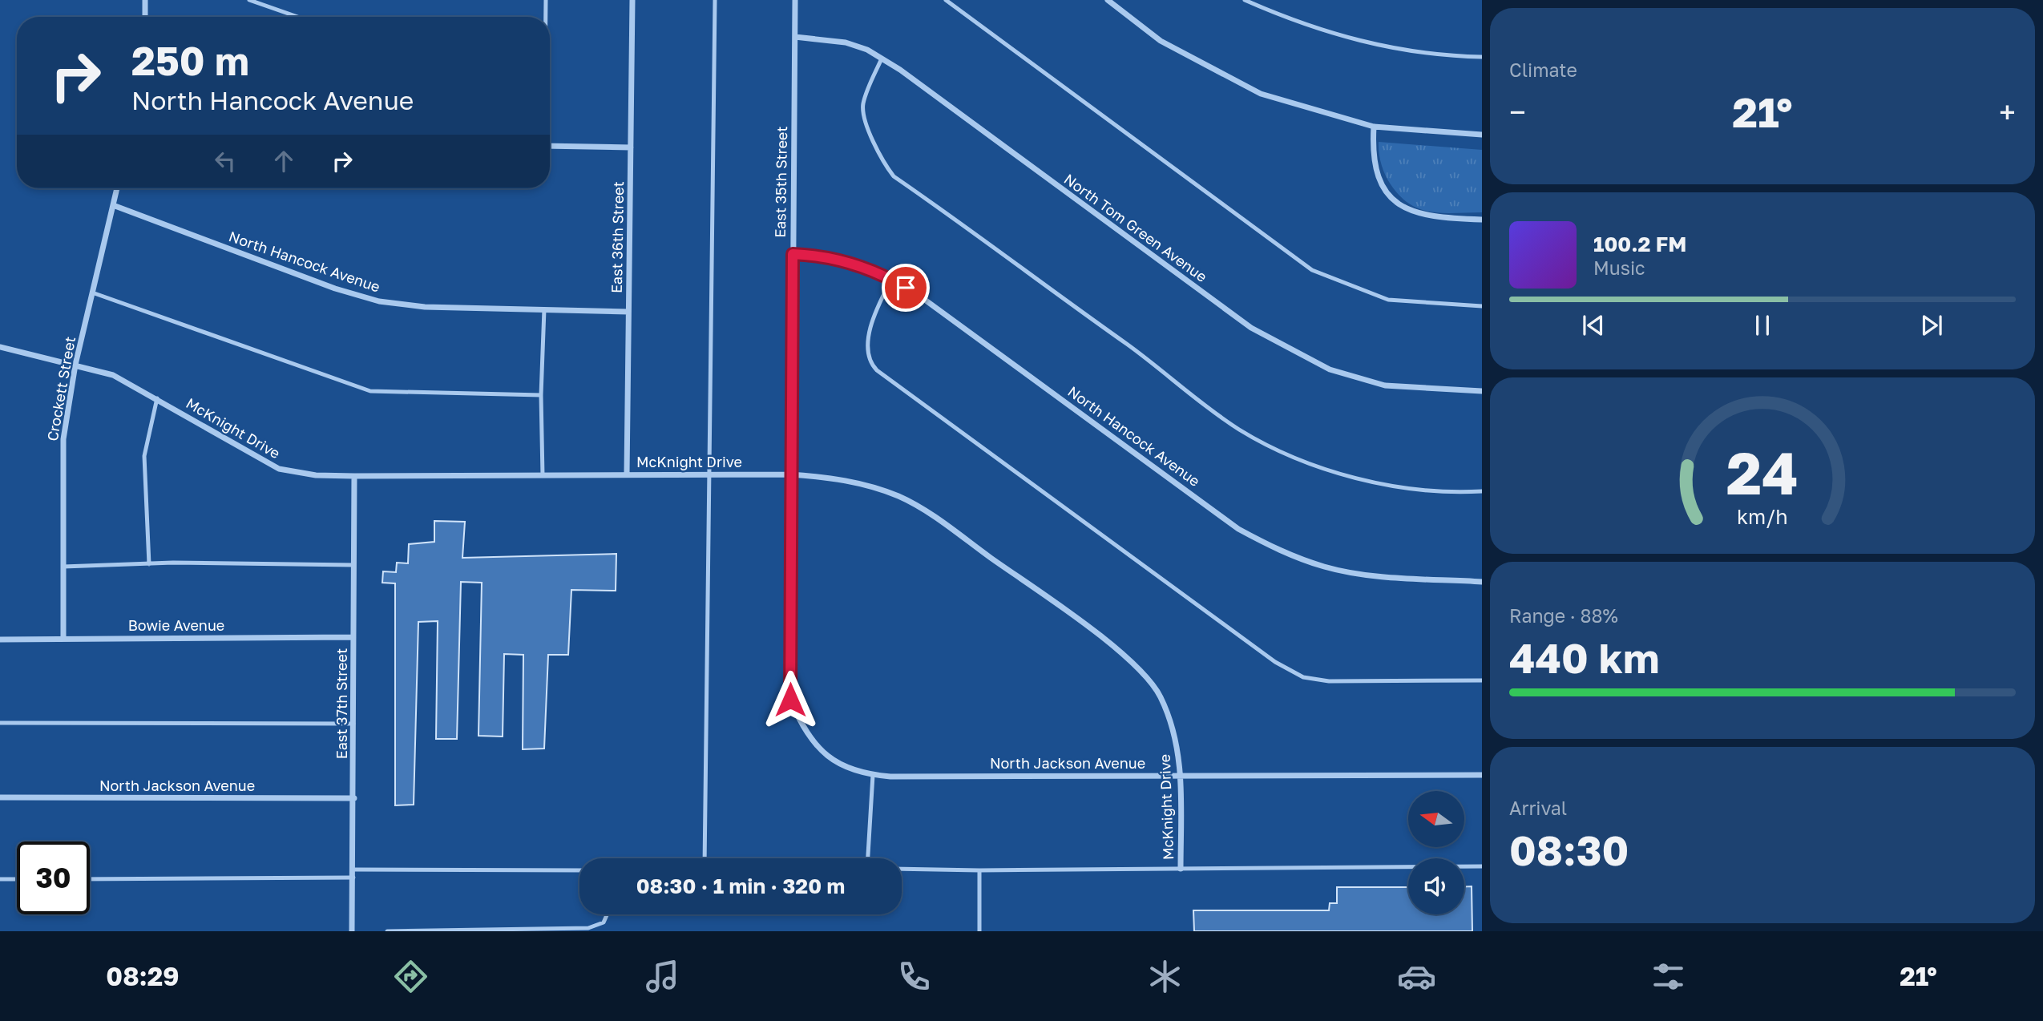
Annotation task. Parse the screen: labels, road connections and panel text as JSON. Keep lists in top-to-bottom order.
{
  "streets": {
    "street": [
      "East 35th Street",
      "North Tom Green Avenue",
      "East 36th Street",
      "North Hancock Avenue",
      "Crockett Street",
      "McKnight Drive",
      "Bowie Avenue",
      "East 37th Street",
      "North Jackson Avenue"
    ]
  },
  "crossings": [
    ["East 35th Street", "North Tom Green Avenue"],
    ["East 35th Street", "North Hancock Avenue"],
    ["East 35th Street", "McKnight Drive"],
    ["East 35th Street", "North Jackson Avenue"],
    ["East 36th Street", "North Hancock Avenue"],
    ["East 36th Street", "McKnight Drive"],
    ["North Hancock Avenue", "Crockett Street"],
    ["Crockett Street", "McKnight Drive"],
    ["Crockett Street", "Bowie Avenue"],
    ["McKnight Drive", "East 37th Street"],
    ["McKnight Drive", "North Jackson Avenue"],
    ["Bowie Avenue", "East 37th Street"],
    ["East 37th Street", "North Jackson Avenue"]
  ],
  "north": "left",
  "page": {
    "tile": [
      "Climate",
      ["Range · 88%", "440 km"],
      ["Arrival", "08:30"]
    ],
    "turn": ["250 m", "North Hancock Avenue"],
    "heat": ["−", "21°", "+"],
    "song": ["100.2 FM", "Music"],
    "limit": "30",
    "trip": "08:30 · 1 min · 320 m",
    "tabs": ["08:29", "21°"],
    "gauge": ["24", "km/h"]
  }
}
